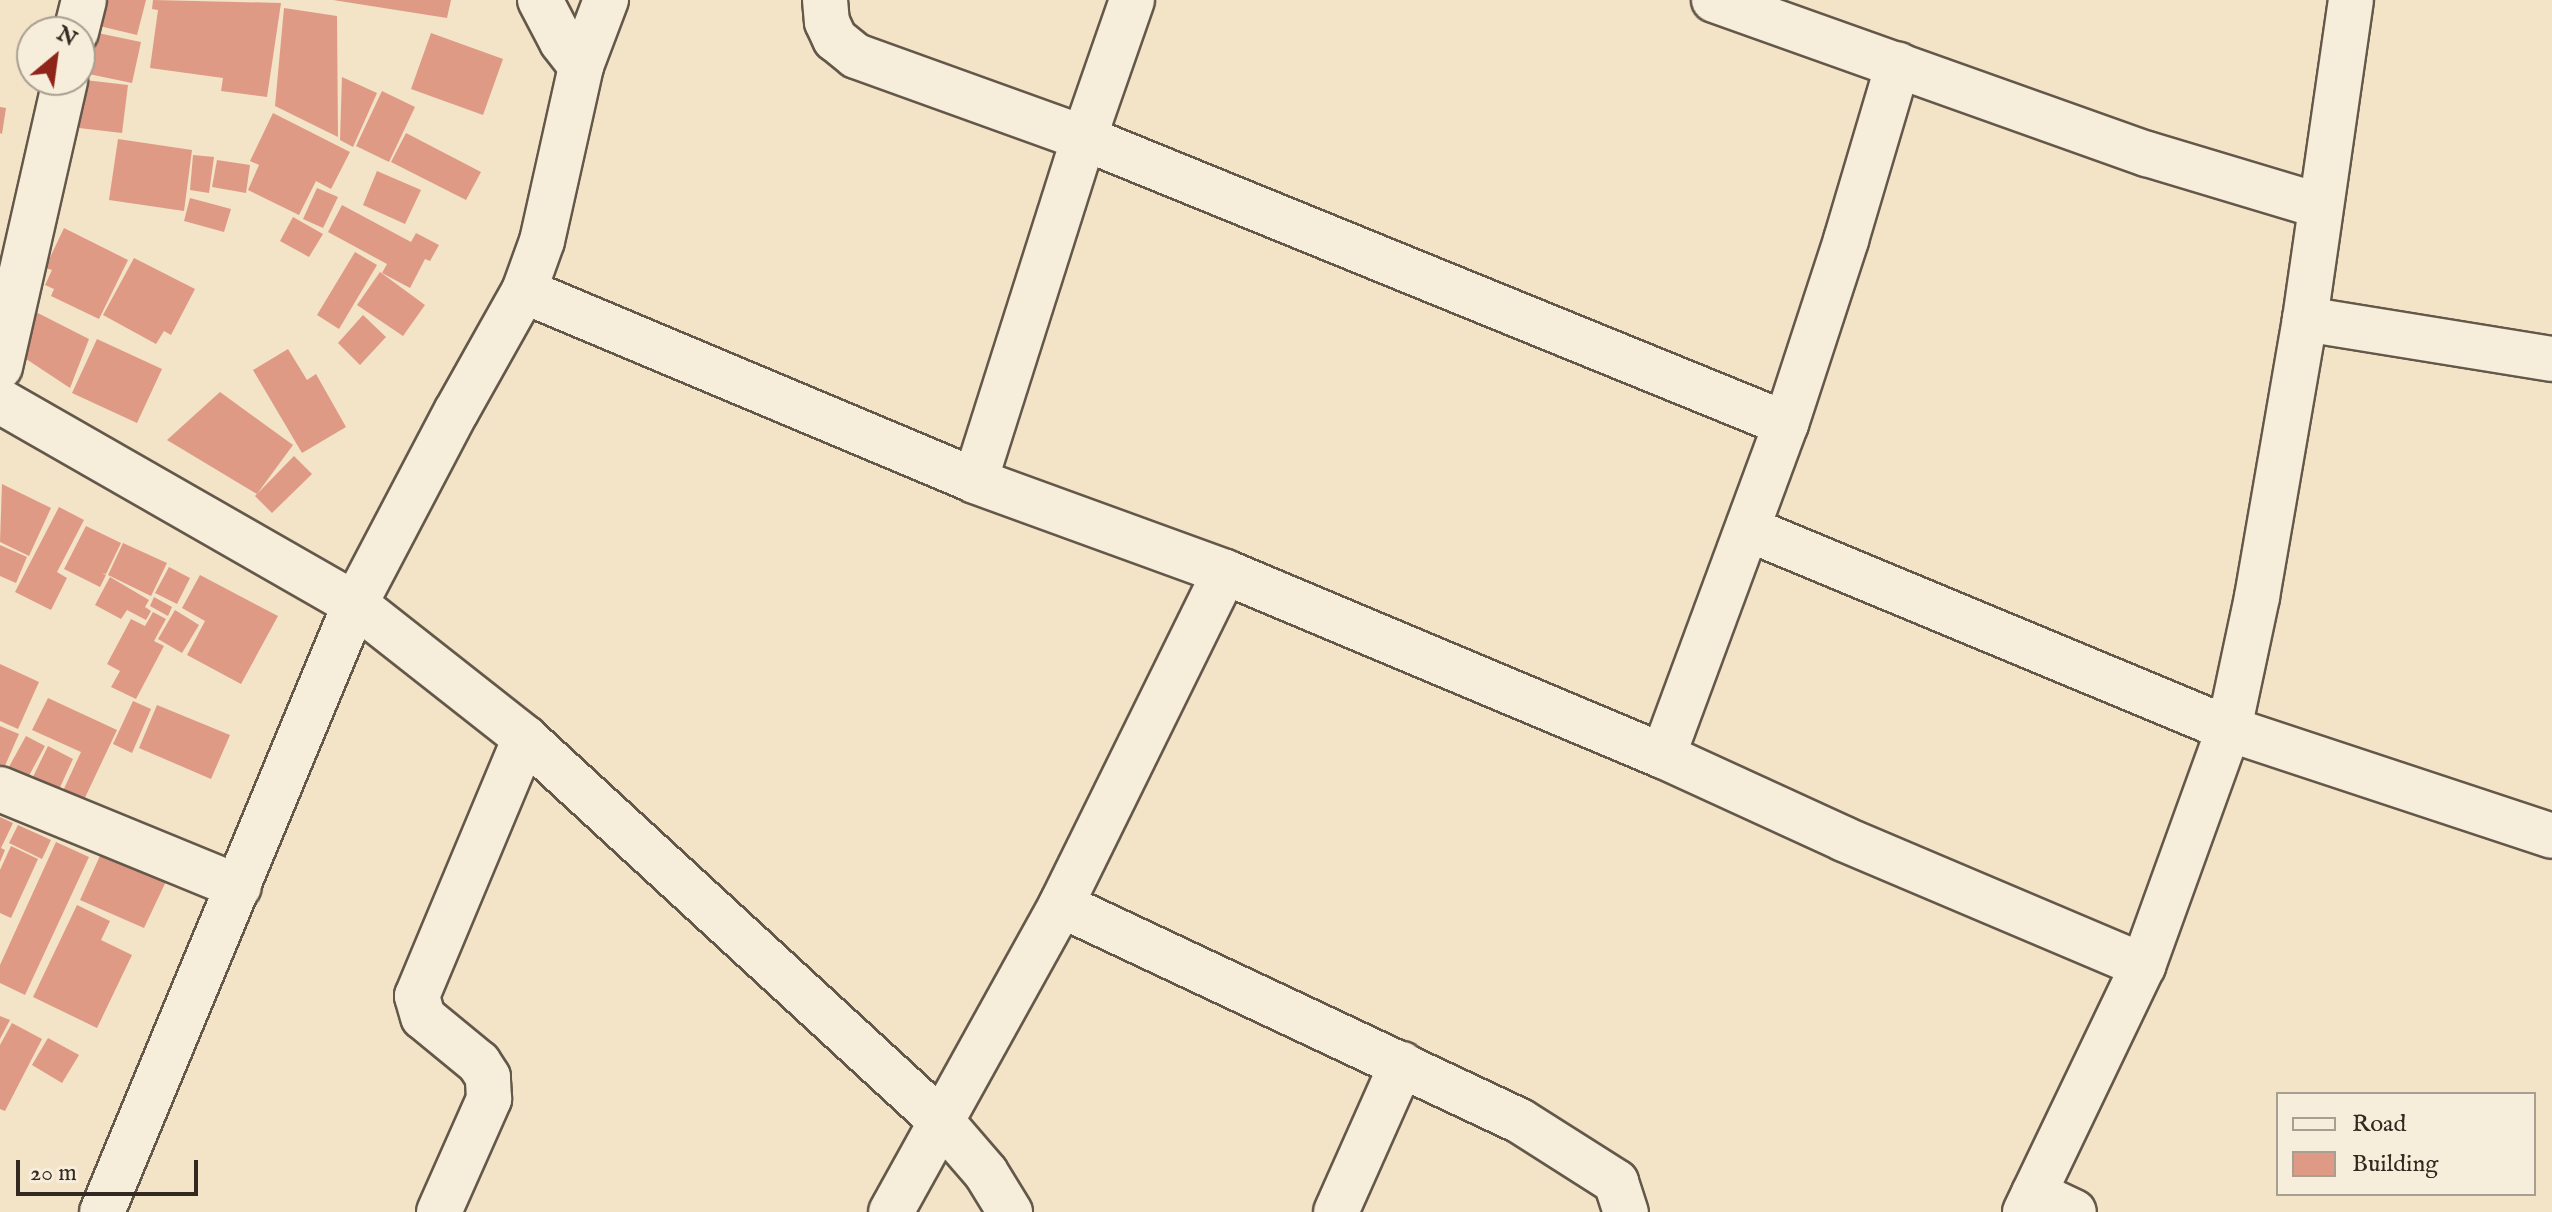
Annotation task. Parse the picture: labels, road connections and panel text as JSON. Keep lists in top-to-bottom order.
{
  "legend": ["Road", "Building"],
  "scale_bar": "20 m",
  "north": "top right"
}
